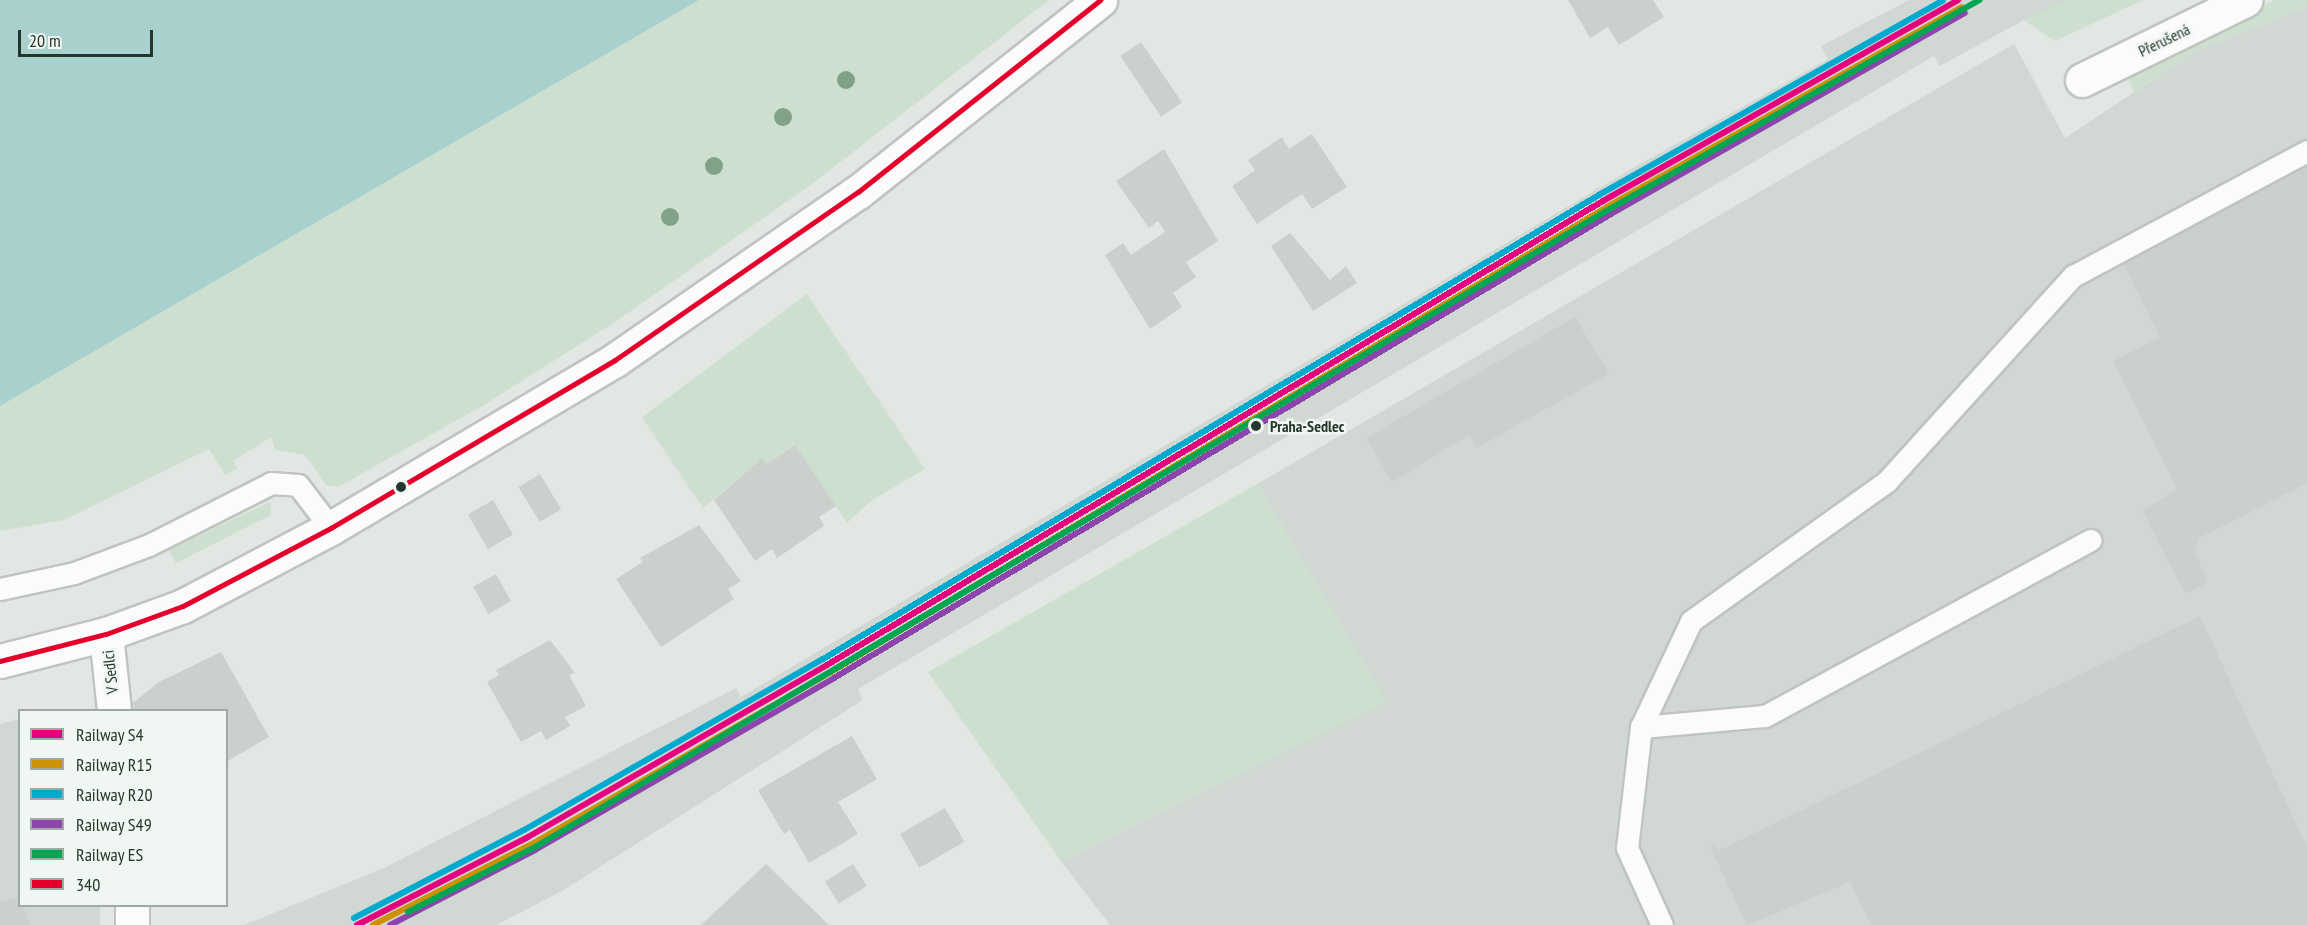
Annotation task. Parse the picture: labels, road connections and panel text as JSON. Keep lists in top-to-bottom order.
{
  "streets": {
    "main road": ["Přerušená", "V Sedlci"]
  },
  "places": ["Praha-Sedlec"],
  "lines": [
    "rail line S4",
    "rail line R20",
    "rail line ES",
    "transit line 340",
    "rail line R15",
    "rail line S49"
  ],
  "legend": [
    "Railway S4",
    "Railway R15",
    "Railway R20",
    "Railway S49",
    "Railway ES",
    "340"
  ],
  "scale_bar": "20 m"
}
